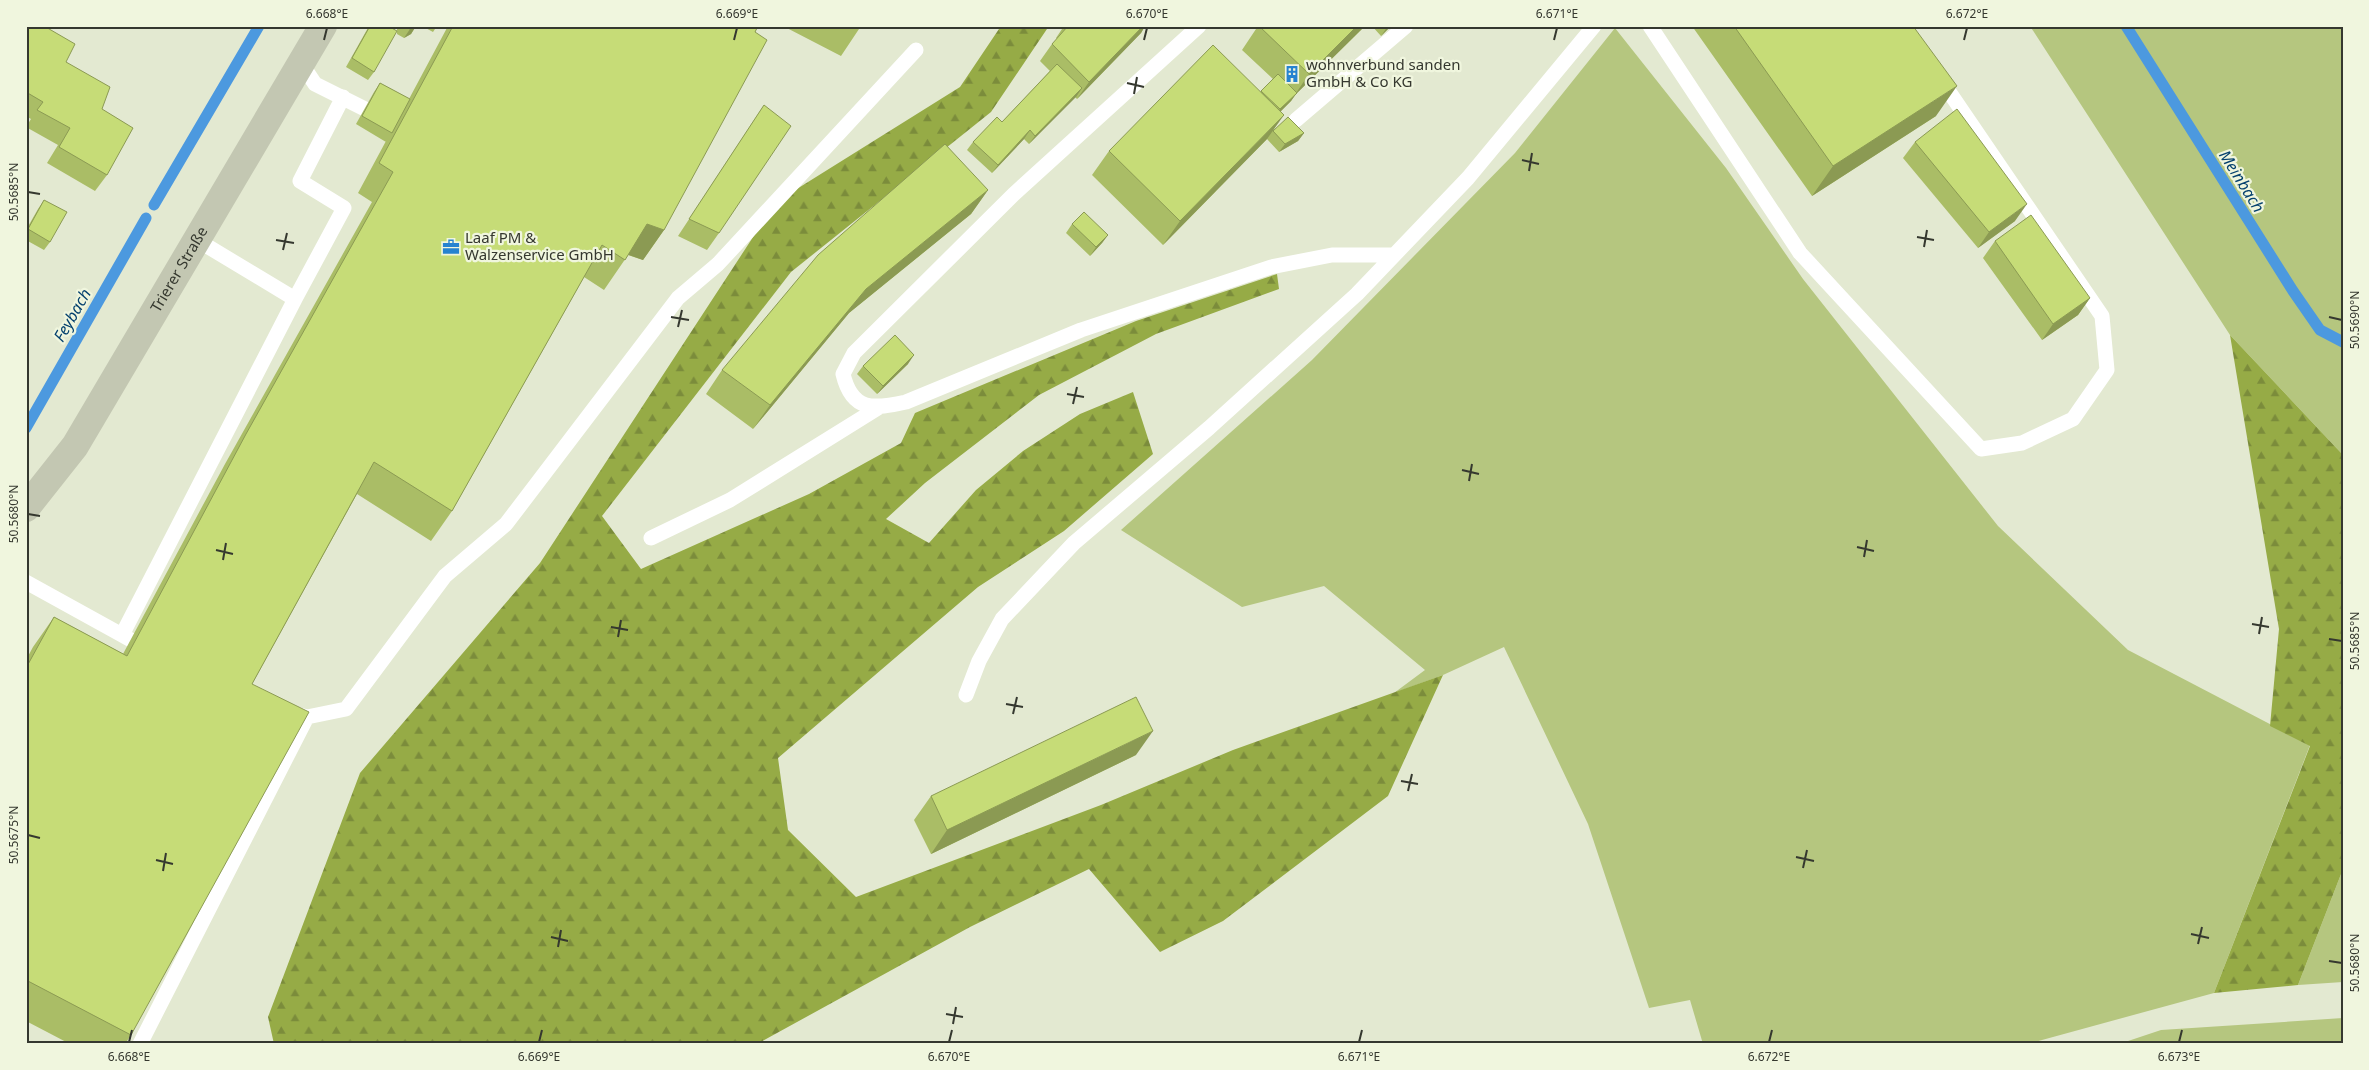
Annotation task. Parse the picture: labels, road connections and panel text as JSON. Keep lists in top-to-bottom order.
{
  "streets": {
    "main road": ["Trierer Straße"]
  },
  "water": ["Meinbach", "Feybach"],
  "places": {
    "building": ["wohnverbund sanden GmbH & Co KG"],
    "office": ["Laaf PM & Walzenservice GmbH"]
  },
  "coordinates": [
    "6.668°E",
    "6.669°E",
    "6.670°E",
    "6.671°E",
    "6.672°E",
    "50.5685°N",
    "50.5690°N",
    "50.5680°N",
    "50.5675°N",
    "6.673°E"
  ]
}
